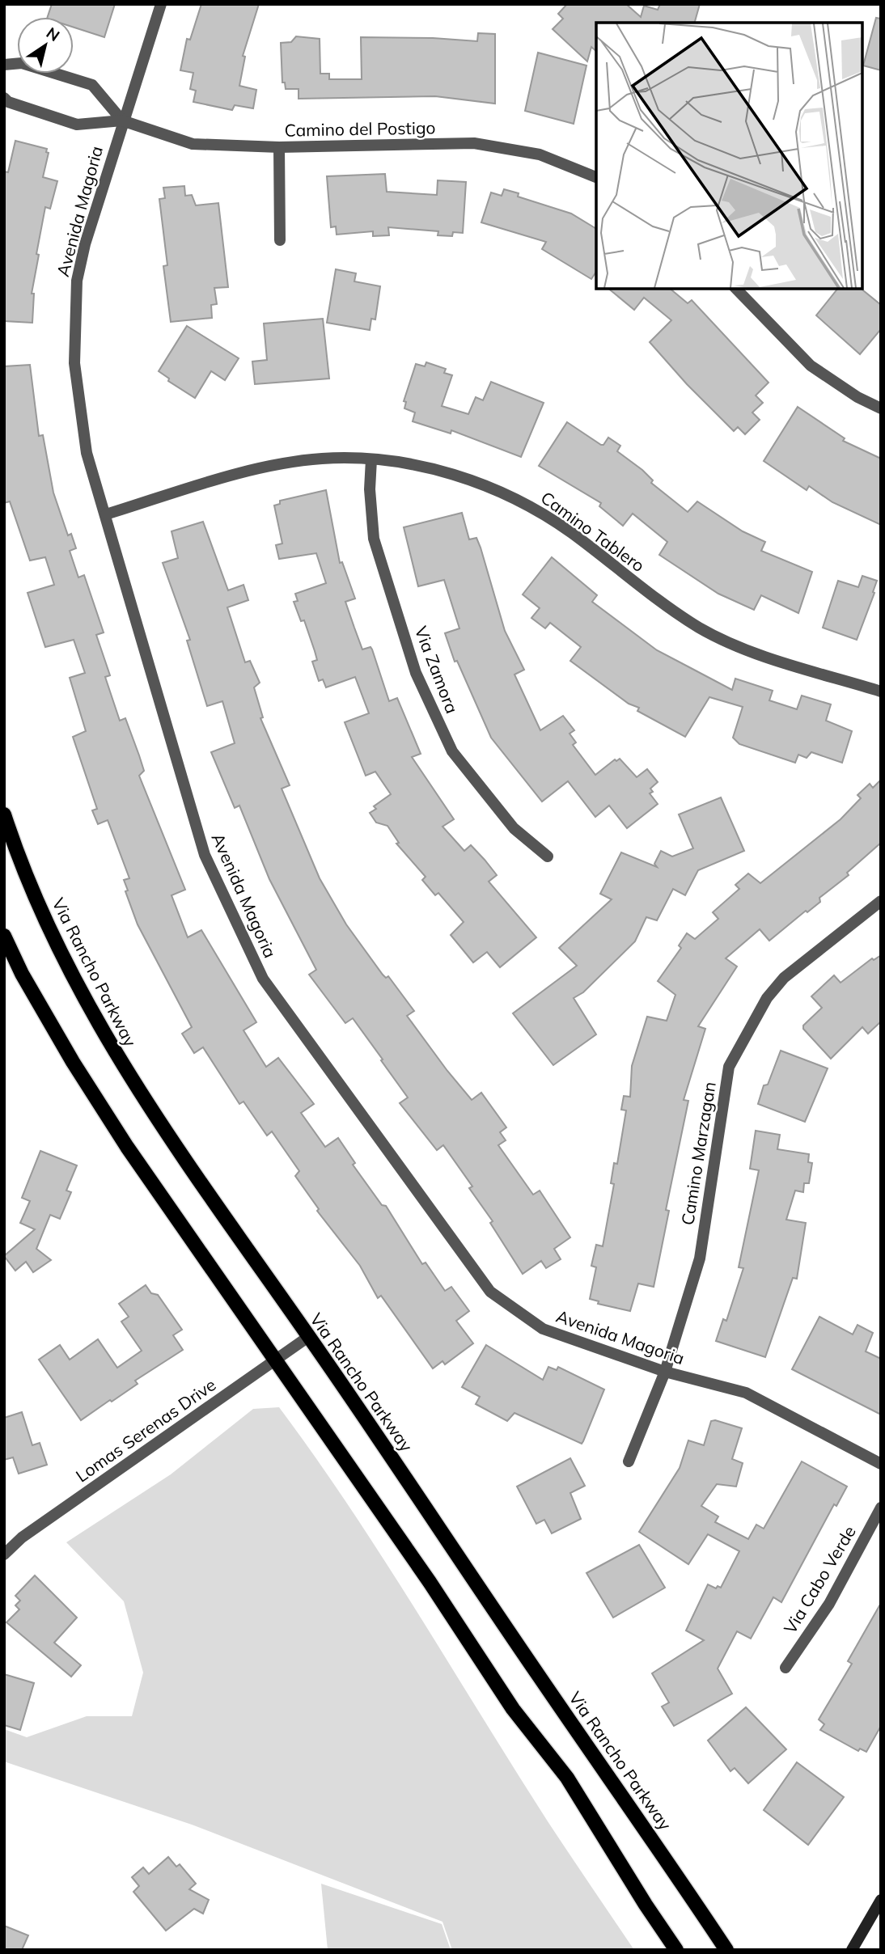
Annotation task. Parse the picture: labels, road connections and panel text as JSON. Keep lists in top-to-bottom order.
{
  "streets": {
    "main road": ["Via Rancho Parkway"],
    "street": [
      "Camino del Postigo",
      "Avenida Magoria",
      "Camino Tablero",
      "Via Zamora",
      "Camino Marzagan",
      "Lomas Serenas Drive",
      "Via Cabo Verde"
    ]
  },
  "crossings": [
    ["Camino del Postigo", "Avenida Magoria"],
    ["Avenida Magoria", "Camino Tablero"],
    ["Avenida Magoria", "Camino Marzagan"],
    ["Camino Tablero", "Via Zamora"],
    ["Via Rancho Parkway", "Lomas Serenas Drive"]
  ],
  "north": "top right"
}
